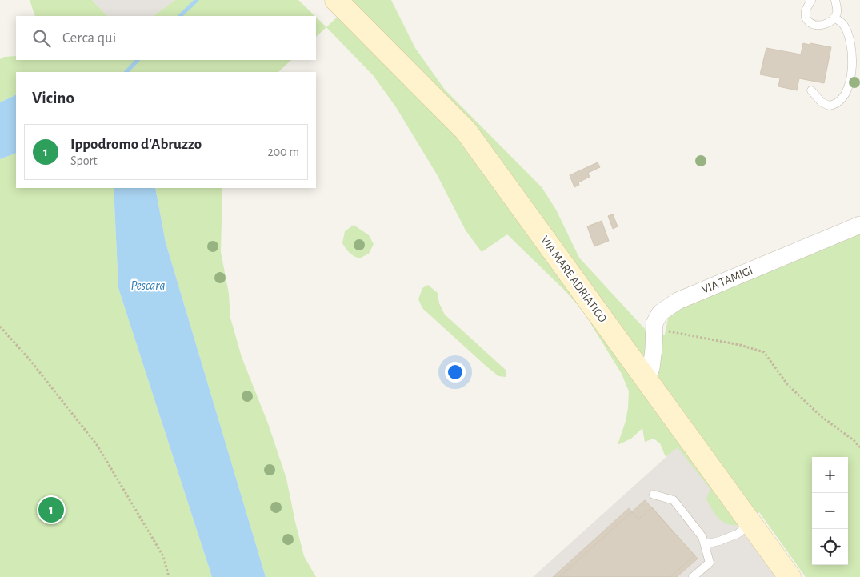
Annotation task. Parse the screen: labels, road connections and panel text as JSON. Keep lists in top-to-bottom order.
{
  "streets": {
    "main road": ["VIA MARE ADRIATICO"],
    "street": ["VIA TAMIGI"]
  },
  "crossings": [
    ["VIA MARE ADRIATICO", "VIA TAMIGI"]
  ],
  "water": ["Pescara"],
  "page": {
    "search": "Cerca qui",
    "heading": "Vicino",
    "list": [
      {
        "mark": "1",
        "name": "Ippodromo d'Abruzzo",
        "note": "Sport",
        "value": "200 m"
      }
    ],
    "map_buttons": ["+", "−"],
    "pins": "1"
  }
}
